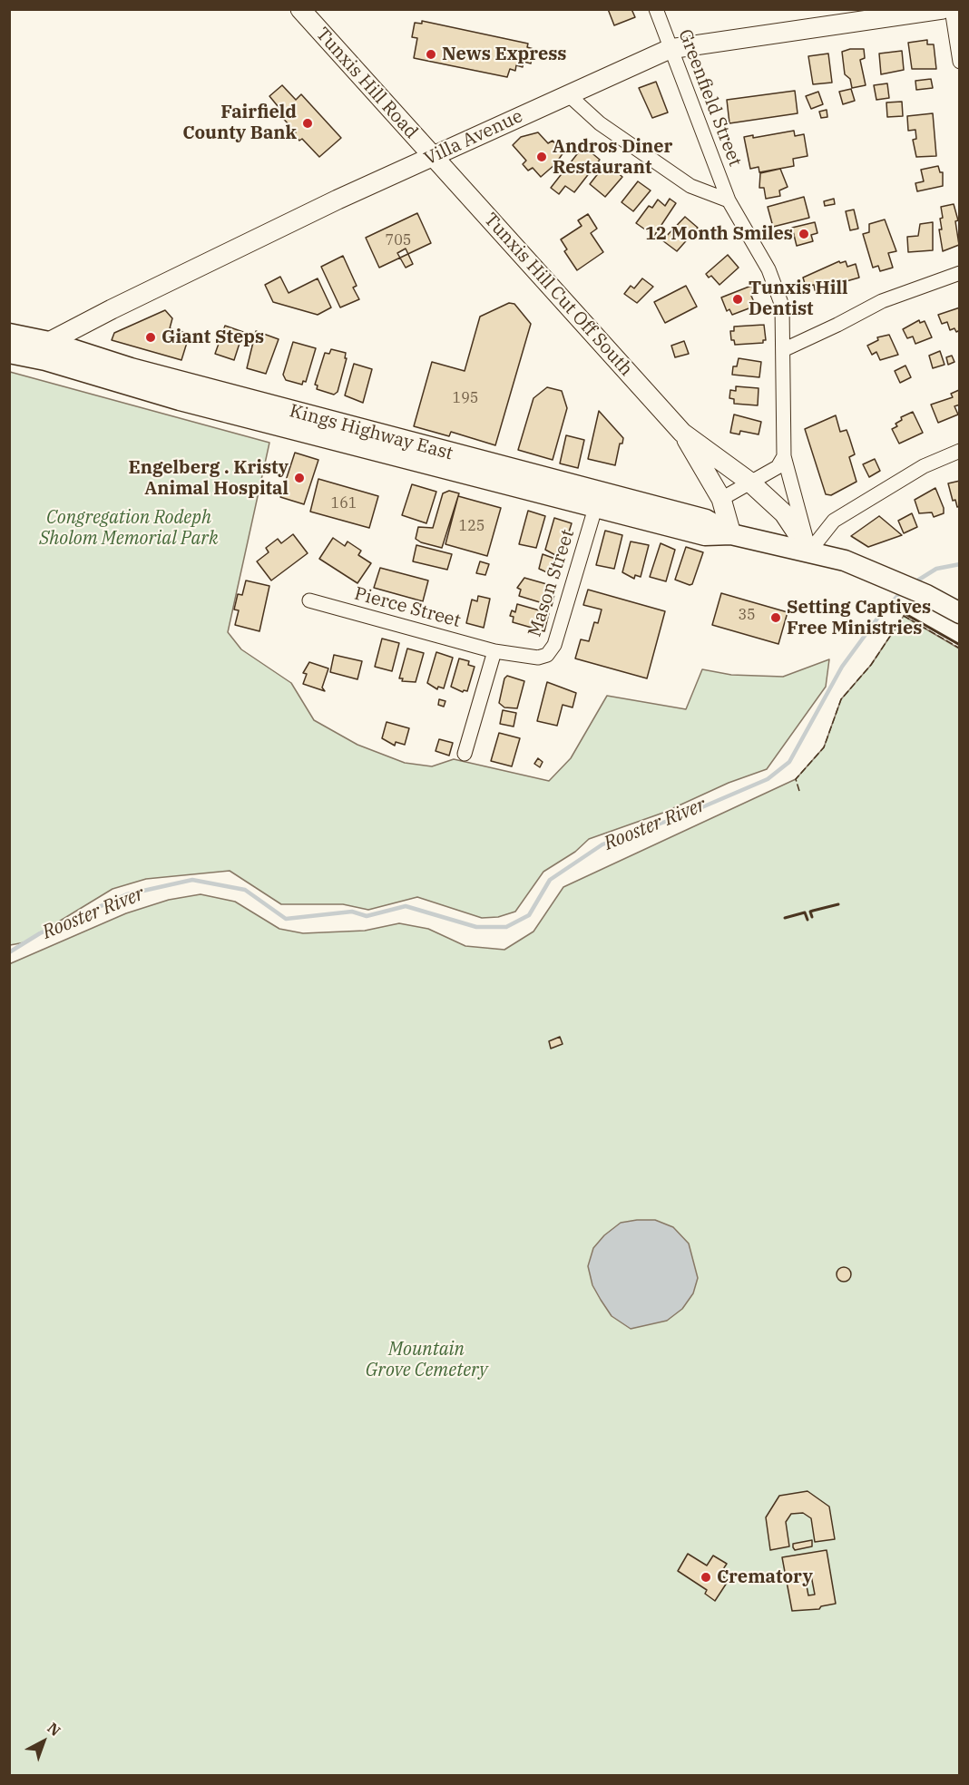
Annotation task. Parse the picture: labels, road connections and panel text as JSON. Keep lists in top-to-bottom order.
{
  "streets": {
    "main road": [
      "Tunxis Hill Road",
      "Villa Avenue",
      "Tunxis Hill Cut Off South",
      "Kings Highway East"
    ],
    "street": ["Greenfield Street", "Mason Street", "Pierce Street"]
  },
  "crossings": [
    ["Tunxis Hill Road", "Villa Avenue"],
    ["Tunxis Hill Road", "Tunxis Hill Cut Off South"],
    ["Greenfield Street", "Villa Avenue"],
    ["Villa Avenue", "Tunxis Hill Cut Off South"],
    ["Villa Avenue", "Kings Highway East"],
    ["Tunxis Hill Cut Off South", "Kings Highway East"],
    ["Kings Highway East", "Mason Street"],
    ["Mason Street", "Pierce Street"]
  ],
  "water": ["Rooster River"],
  "parks": ["Congregation Rodeph Sholom Memorial Park", "Mountain Grove Cemetery"],
  "places": [
    "News Express",
    "Fairfield County Bank",
    "Andros Diner Restaurant",
    "12 Month Smiles",
    "Tunxis Hill Dentist",
    "Giant Steps",
    "Engelberg . Kristy Animal Hospital",
    "Setting Captives Free Ministries",
    "Crematory"
  ],
  "house_numbers": [
    "705",
    "195",
    "161",
    "125",
    "35"
  ],
  "north": "top right"
}
